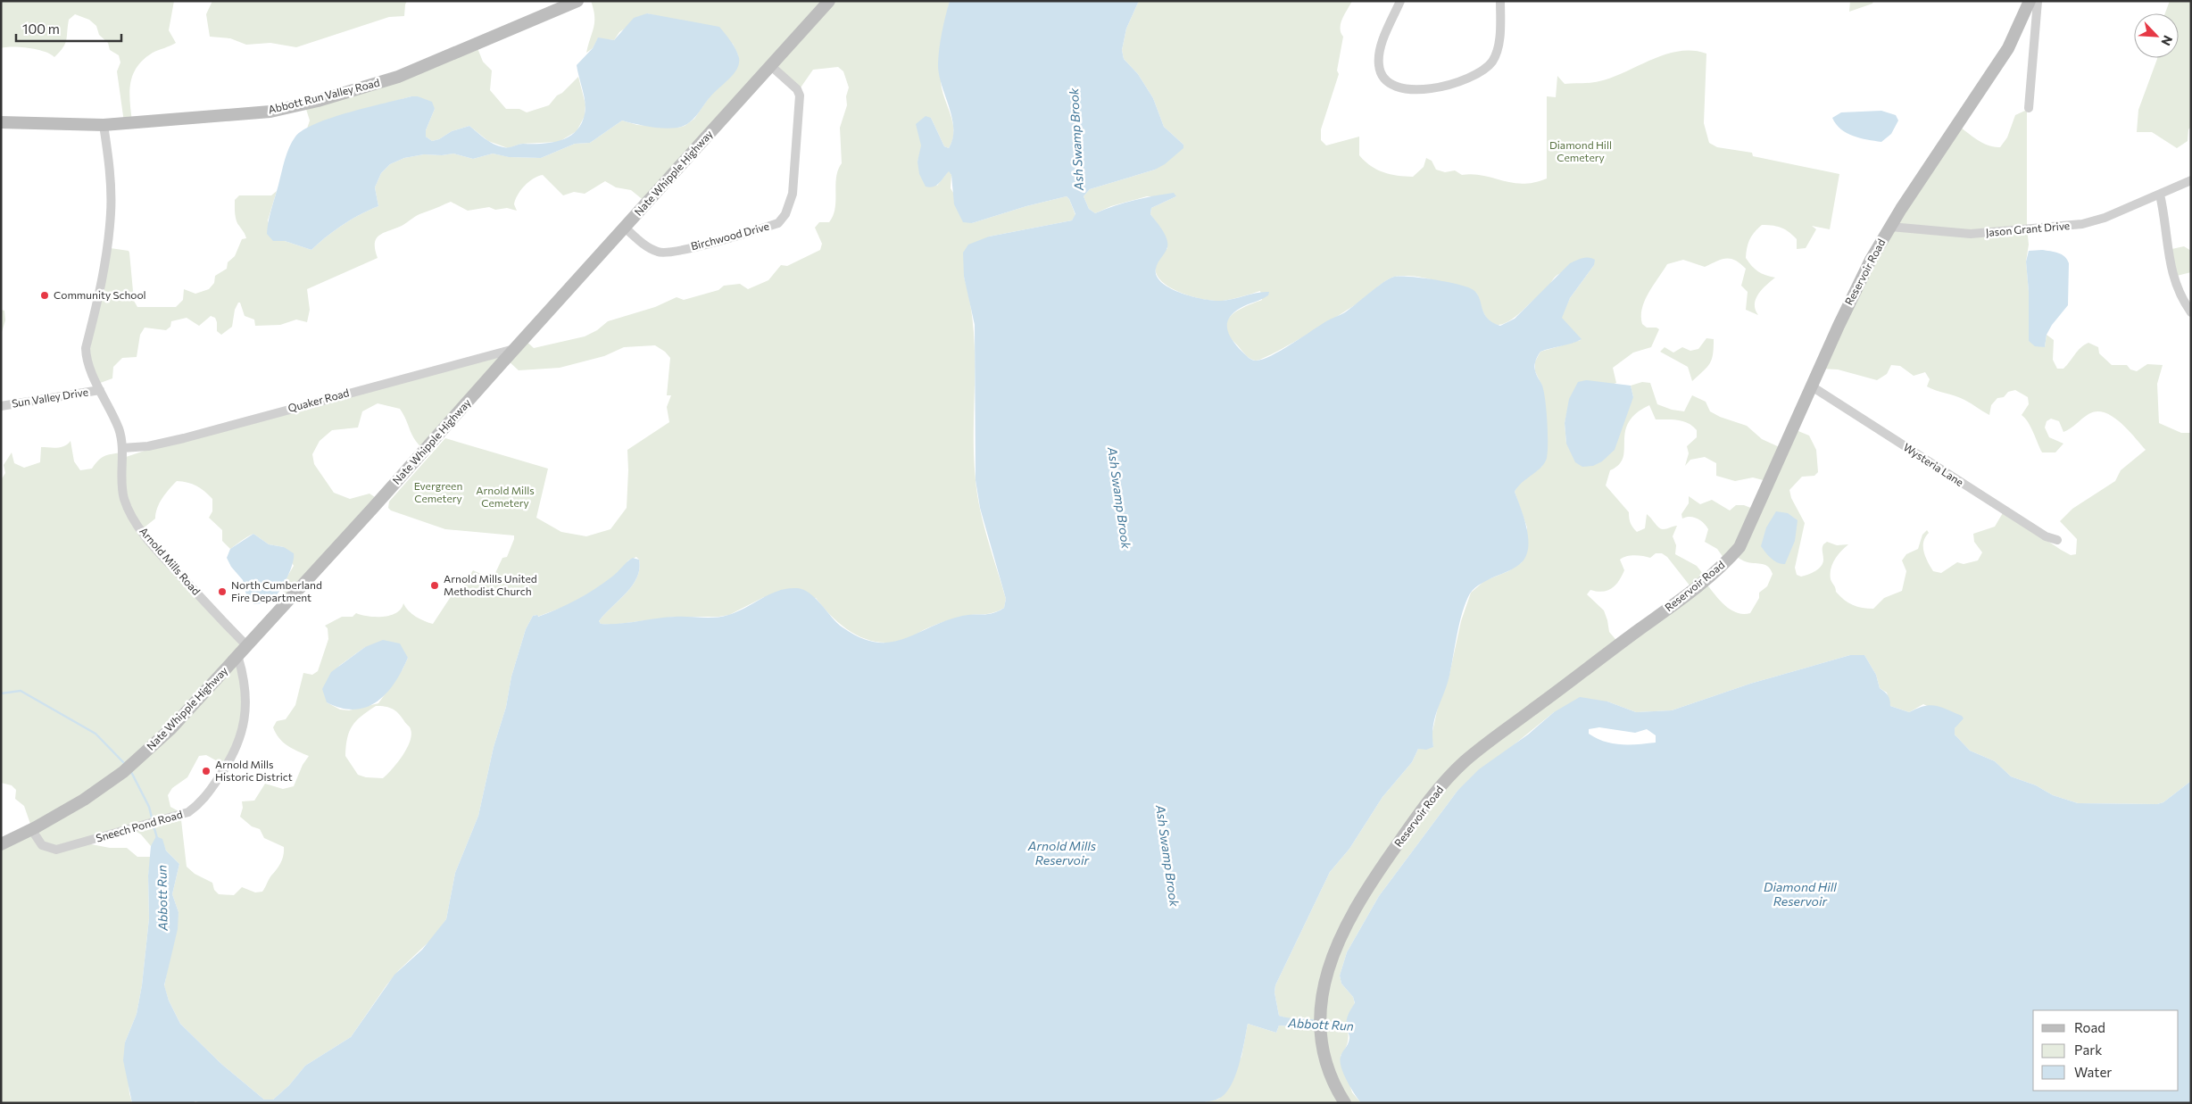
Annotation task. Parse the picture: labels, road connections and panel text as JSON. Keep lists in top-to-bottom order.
{
  "streets": {
    "street": [
      "Abbott Run Valley Road",
      "Nate Whipple Highway",
      "Jason Grant Drive",
      "Birchwood Drive",
      "Reservoir Road",
      "Sun Valley Drive",
      "Quaker Road",
      "Wysteria Lane",
      "Arnold Mills Road",
      "Sneech Pond Road"
    ]
  },
  "crossings": [
    ["Abbott Run Valley Road", "Arnold Mills Road"],
    ["Nate Whipple Highway", "Birchwood Drive"],
    ["Nate Whipple Highway", "Quaker Road"],
    ["Nate Whipple Highway", "Arnold Mills Road"],
    ["Nate Whipple Highway", "Sneech Pond Road"],
    ["Jason Grant Drive", "Reservoir Road"],
    ["Reservoir Road", "Wysteria Lane"],
    ["Sun Valley Drive", "Arnold Mills Road"],
    ["Quaker Road", "Arnold Mills Road"],
    ["Arnold Mills Road", "Sneech Pond Road"]
  ],
  "water": [
    "Ash Swamp Brook",
    "Arnold Mills Reservoir",
    "Diamond Hill Reservoir",
    "Abbott Run"
  ],
  "parks": ["Diamond Hill Cemetery", "Evergreen Cemetery", "Arnold Mills Cemetery"],
  "places": [
    "Community School",
    "Arnold Mills United Methodist Church",
    "North Cumberland Fire Department",
    "Arnold Mills Historic District"
  ],
  "legend": ["Road", "Park", "Water"],
  "scale_bar": "100 m",
  "north": "bottom right"
}
